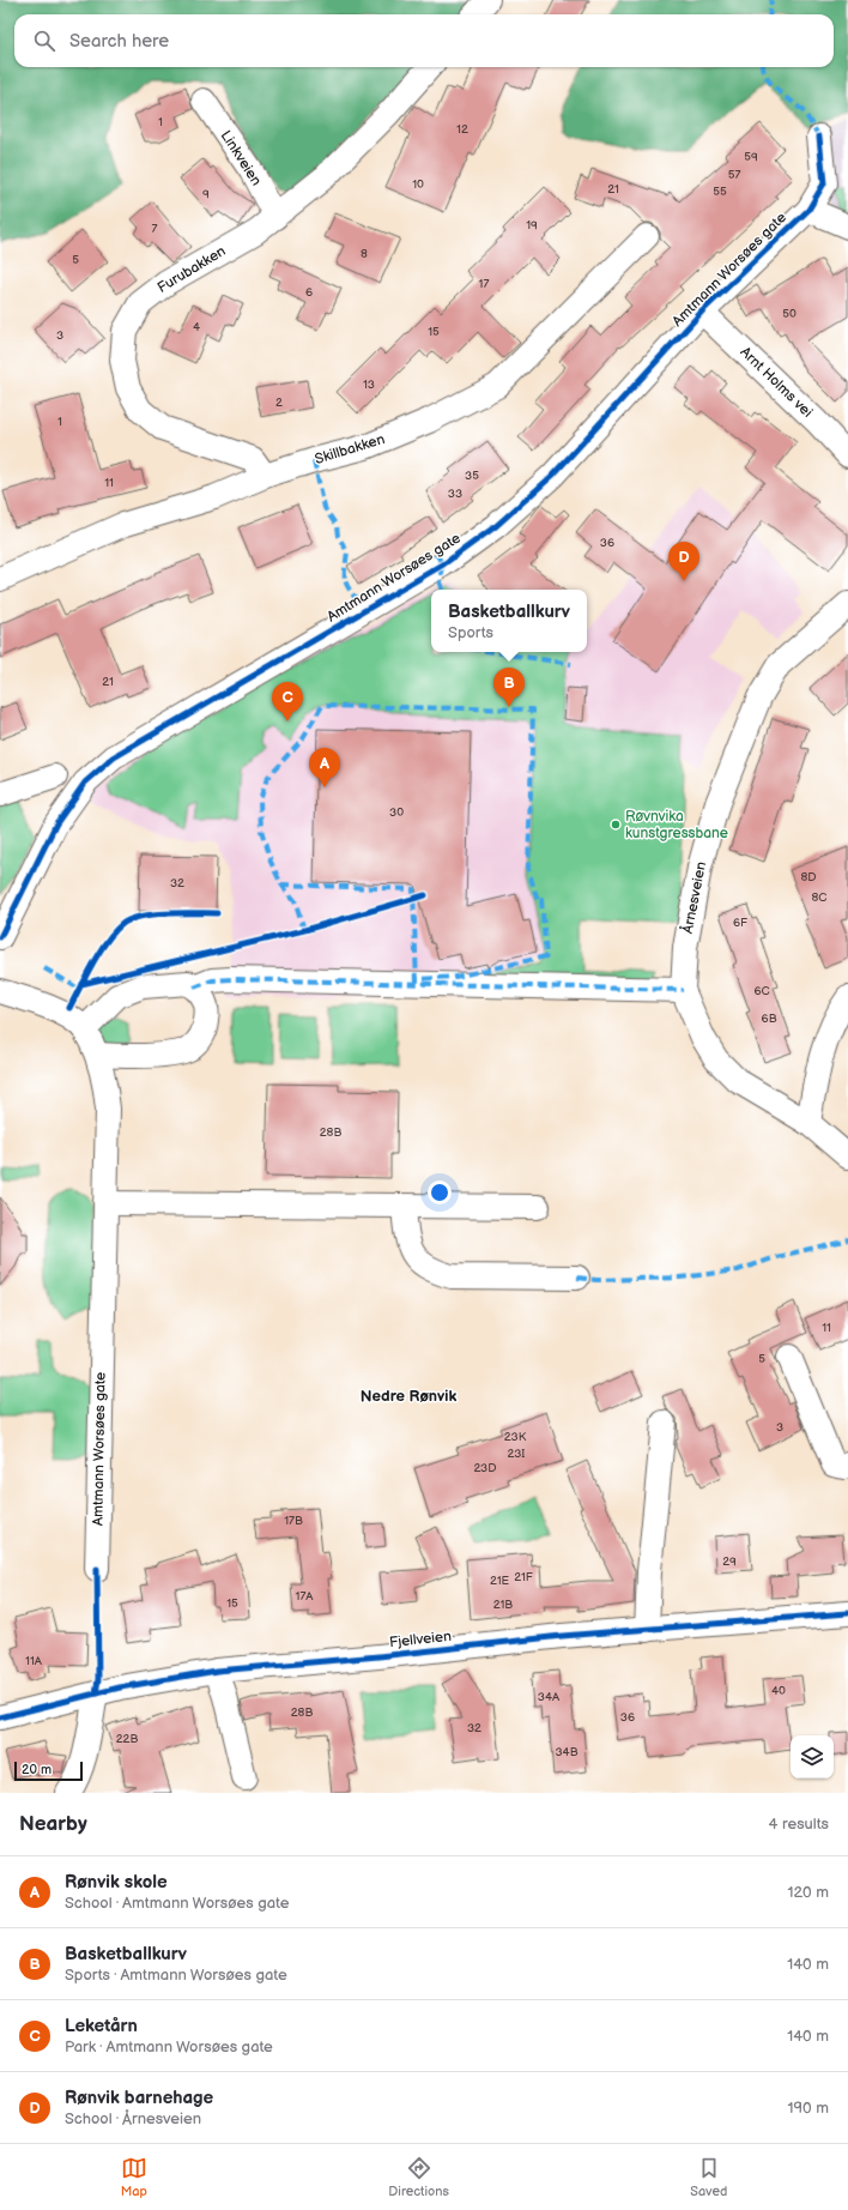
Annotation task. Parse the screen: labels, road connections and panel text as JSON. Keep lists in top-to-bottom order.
{
  "streets": {
    "street": [
      "Linkveien",
      "Furubakken",
      "Amtmann Worsøes gate",
      "Arnt Holms vei",
      "Skillbakken",
      "Årnesveien",
      "Fjellveien"
    ]
  },
  "crossings": [
    ["Linkveien", "Furubakken"],
    ["Furubakken", "Skillbakken"],
    ["Amtmann Worsøes gate", "Arnt Holms vei"]
  ],
  "districts": ["Nedre Rønvik"],
  "places": ["Røvnvika kunstgressbane"],
  "house_numbers": [
    "1",
    "12",
    "59",
    "57",
    "10",
    "21",
    "55",
    "9",
    "19",
    "7",
    "8",
    "5",
    "17",
    "6",
    "50",
    "4",
    "15",
    "3",
    "13",
    "2",
    "1",
    "35",
    "11",
    "33",
    "36",
    "21",
    "30",
    "8D",
    "32",
    "8C",
    "6F",
    "6C",
    "6B",
    "28B",
    "11",
    "5",
    "3",
    "23K",
    "23I",
    "23D",
    "17B",
    "29",
    "21F",
    "21E",
    "17A",
    "15",
    "21B",
    "11A",
    "40",
    "34A",
    "28B",
    "36",
    "32",
    "22B",
    "34B"
  ],
  "scale_bar": "20 m",
  "page": {
    "search": "Search here",
    "pins": [
      "D",
      "B",
      "C",
      "A"
    ],
    "popup": ["Basketballkurv", "Sports"],
    "scale": "20 m",
    "heading": ["Nearby", "4 results"],
    "list": [
      {
        "mark": "A",
        "name": "Rønvik skole",
        "note": "School · Amtmann Worsøes gate",
        "value": "120 m"
      },
      {
        "mark": "B",
        "name": "Basketballkurv",
        "note": "Sports · Amtmann Worsøes gate",
        "value": "140 m"
      },
      {
        "mark": "C",
        "name": "Leketårn",
        "note": "Park · Amtmann Worsøes gate",
        "value": "140 m"
      },
      {
        "mark": "D",
        "name": "Rønvik barnehage",
        "note": "School · Årnesveien",
        "value": "190 m"
      }
    ],
    "nav": ["Map", "Directions", "Saved"]
  }
}
